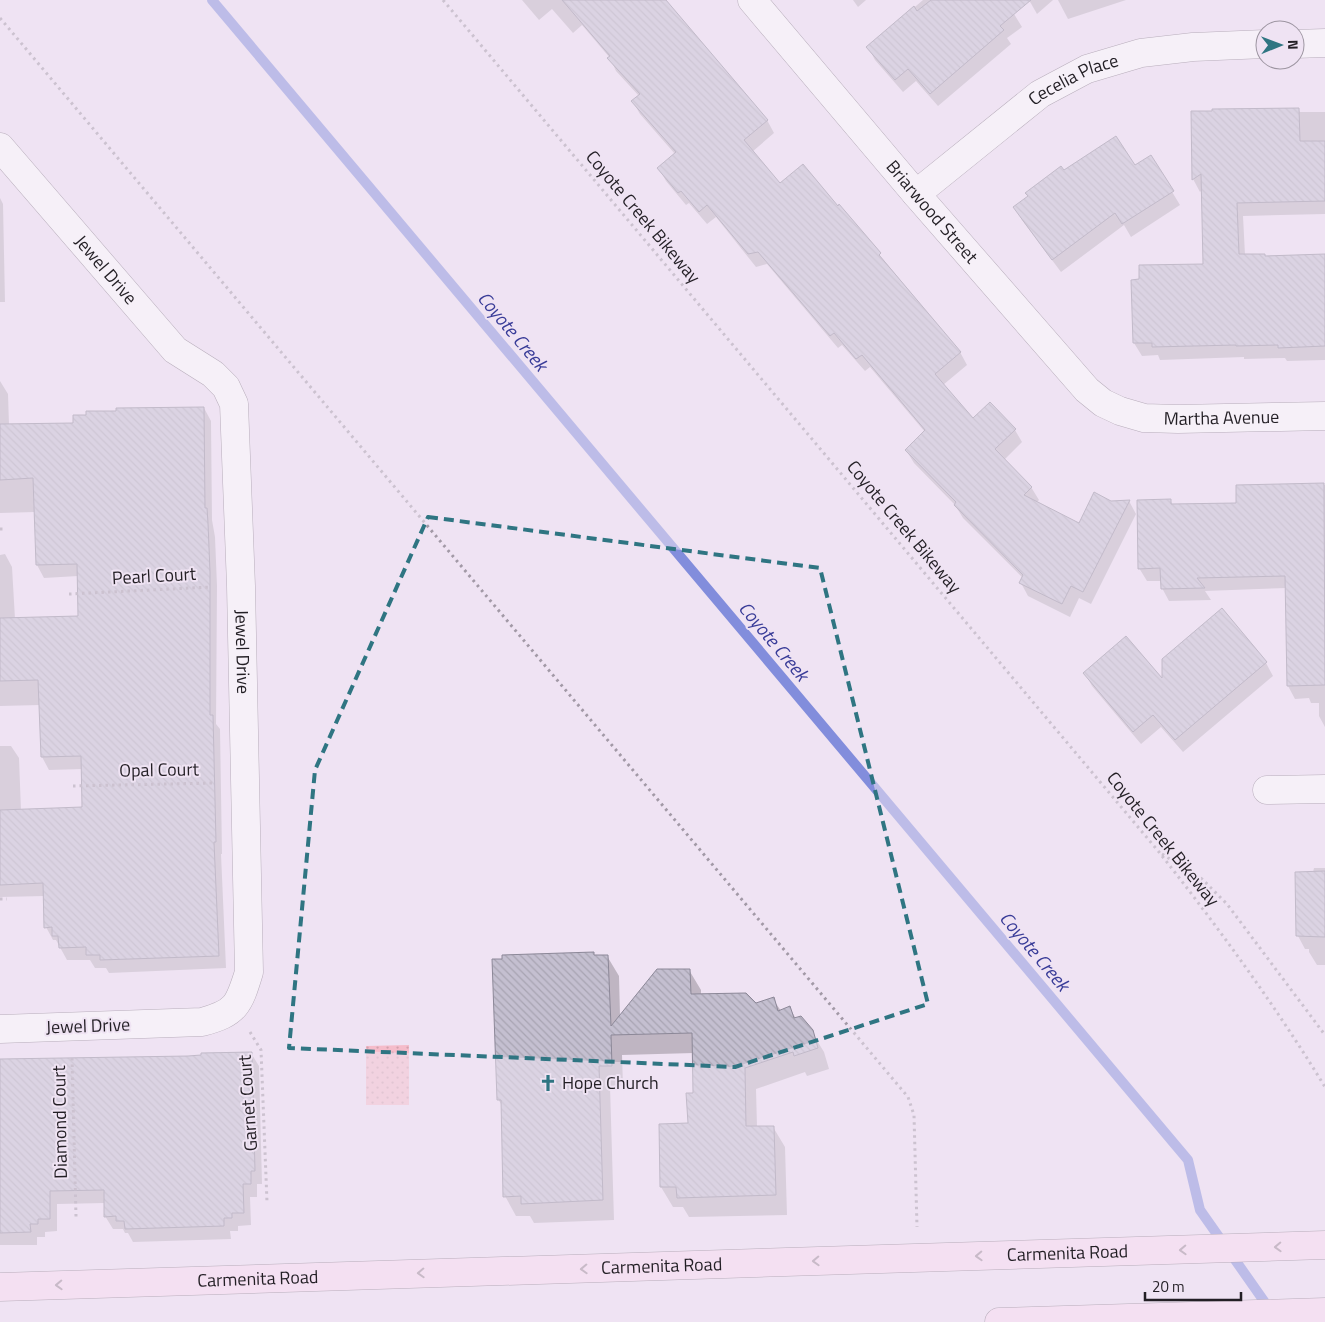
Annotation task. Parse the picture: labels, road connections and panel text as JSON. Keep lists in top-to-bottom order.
{
  "streets": {
    "main road": ["Carmenita Road"],
    "street": [
      "Cecelia Place",
      "Briarwood Street",
      "Jewel Drive",
      "Martha Avenue"
    ],
    "path": [
      "Coyote Creek Bikeway",
      "Pearl Court",
      "Opal Court",
      "Garnet Court",
      "Diamond Court"
    ]
  },
  "crossings": [
    ["Cecelia Place", "Briarwood Street"],
    ["Briarwood Street", "Martha Avenue"],
    ["Jewel Drive", "Pearl Court"],
    ["Jewel Drive", "Opal Court"],
    ["Jewel Drive", "Garnet Court"],
    ["Jewel Drive", "Diamond Court"]
  ],
  "one_way": ["Carmenita Road"],
  "water": ["Coyote Creek"],
  "places": {
    "church": ["Hope Church"]
  },
  "scale_bar": "20 m",
  "north": "right"
}
